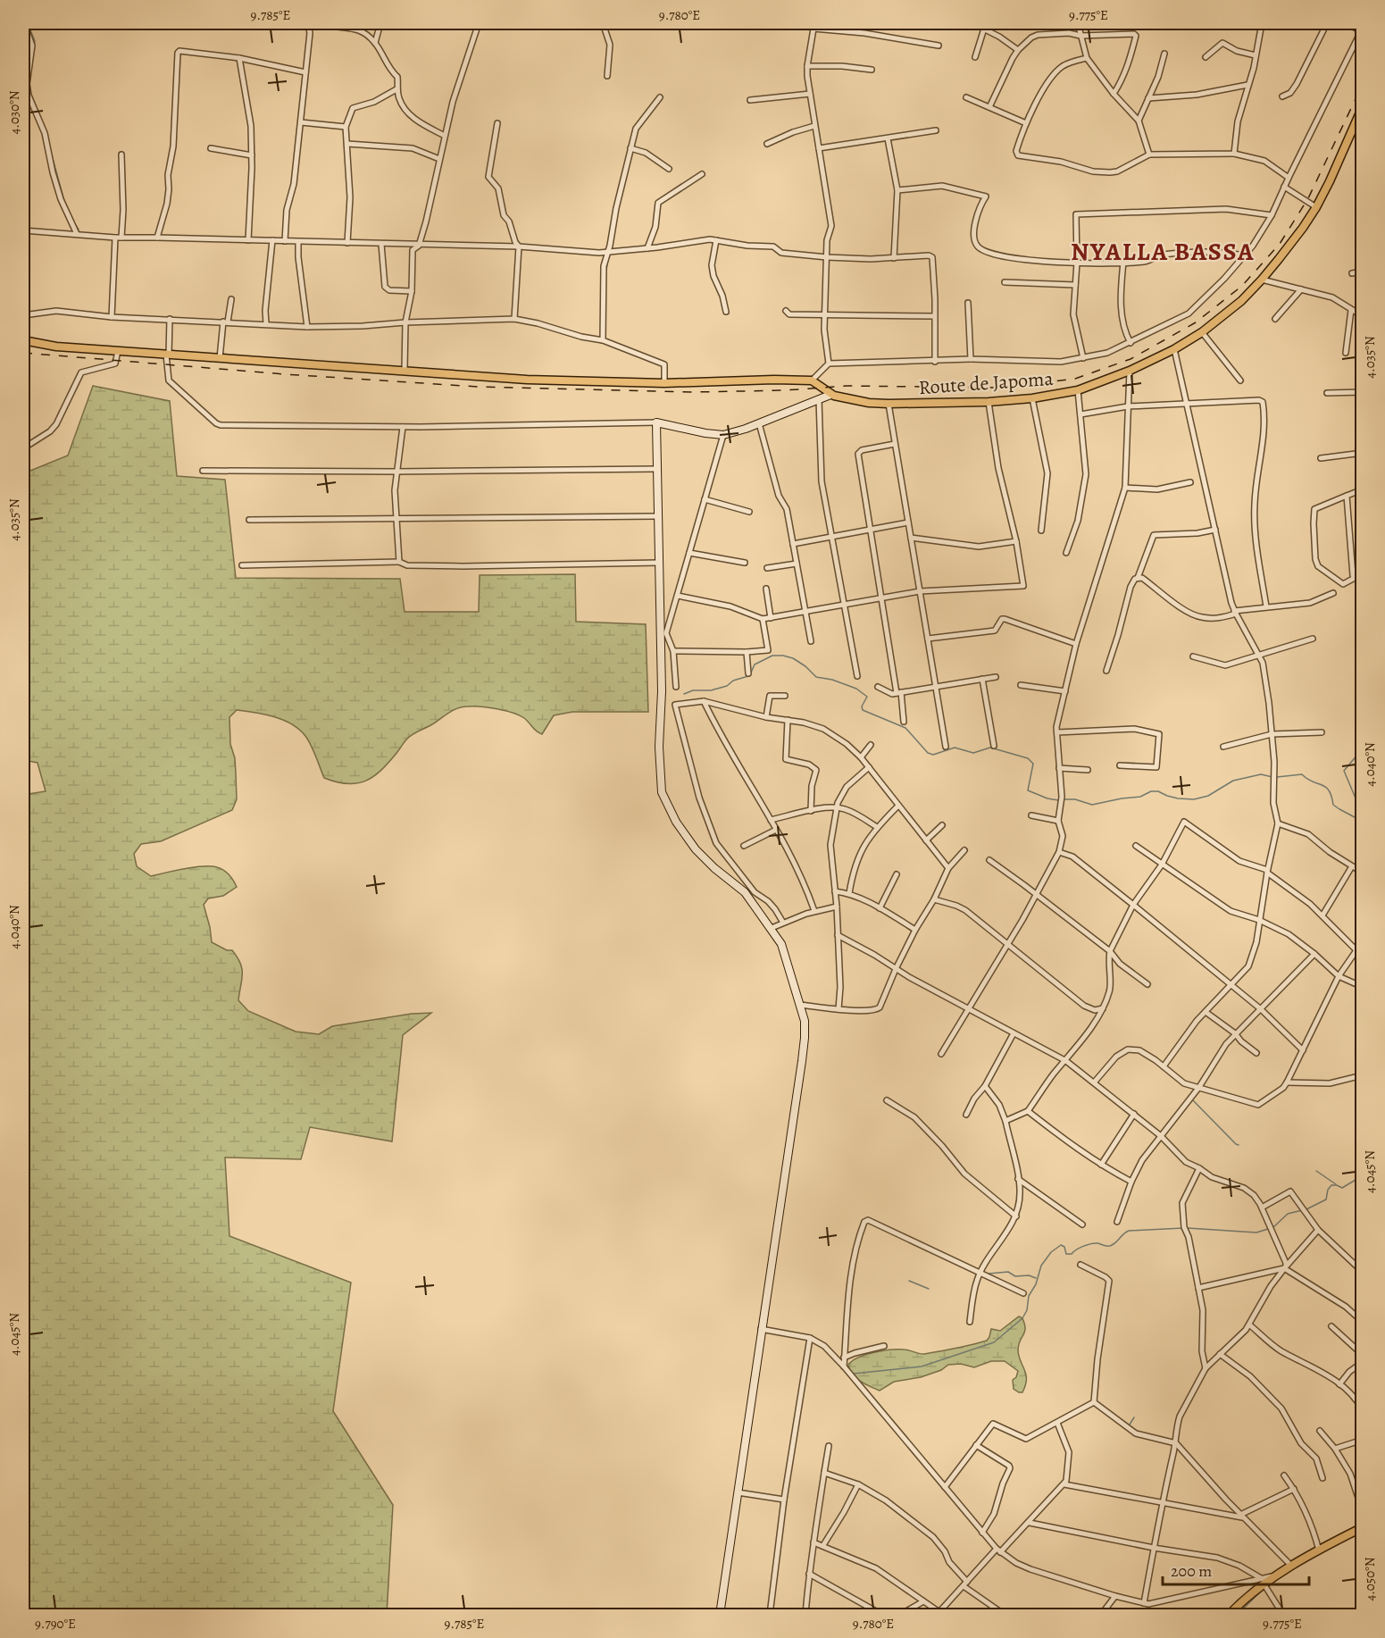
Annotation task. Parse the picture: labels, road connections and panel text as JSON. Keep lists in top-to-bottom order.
{
  "streets": {
    "main road": ["Route de Japoma"]
  },
  "districts": ["NYALLA BASSA"],
  "scale_bar": "200 m",
  "coordinates": [
    "9.785°E",
    "9.780°E",
    "9.775°E",
    "4.030°N",
    "4.035°N",
    "4.040°N",
    "4.045°N",
    "4.050°N",
    "9.790°E"
  ]
}
